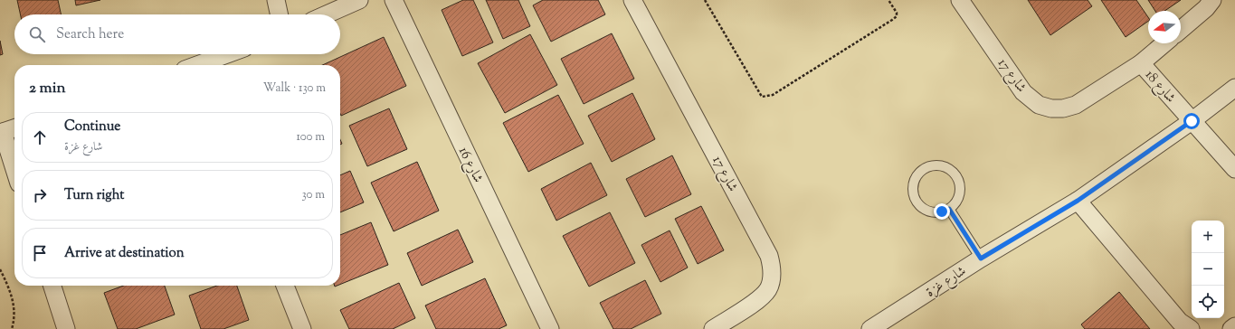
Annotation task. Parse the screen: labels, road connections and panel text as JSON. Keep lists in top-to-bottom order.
{
  "streets": {
    "street": [
      "شارع 17",
      "شارع 18",
      "شارع 16",
      "شارع غزة"
    ]
  },
  "crossings": [
    ["شارع 17", "شارع 18"],
    ["شارع 18", "شارع غزة"]
  ],
  "north": "left",
  "page": {
    "search": "Search here",
    "heading": ["2 min", "Walk · 130 m"],
    "list": [
      ["Continue", "شارع غزة", "100 m"],
      ["Turn right", "30 m"],
      "Arrive at destination"
    ],
    "map_buttons": ["+", "−"]
  }
}
